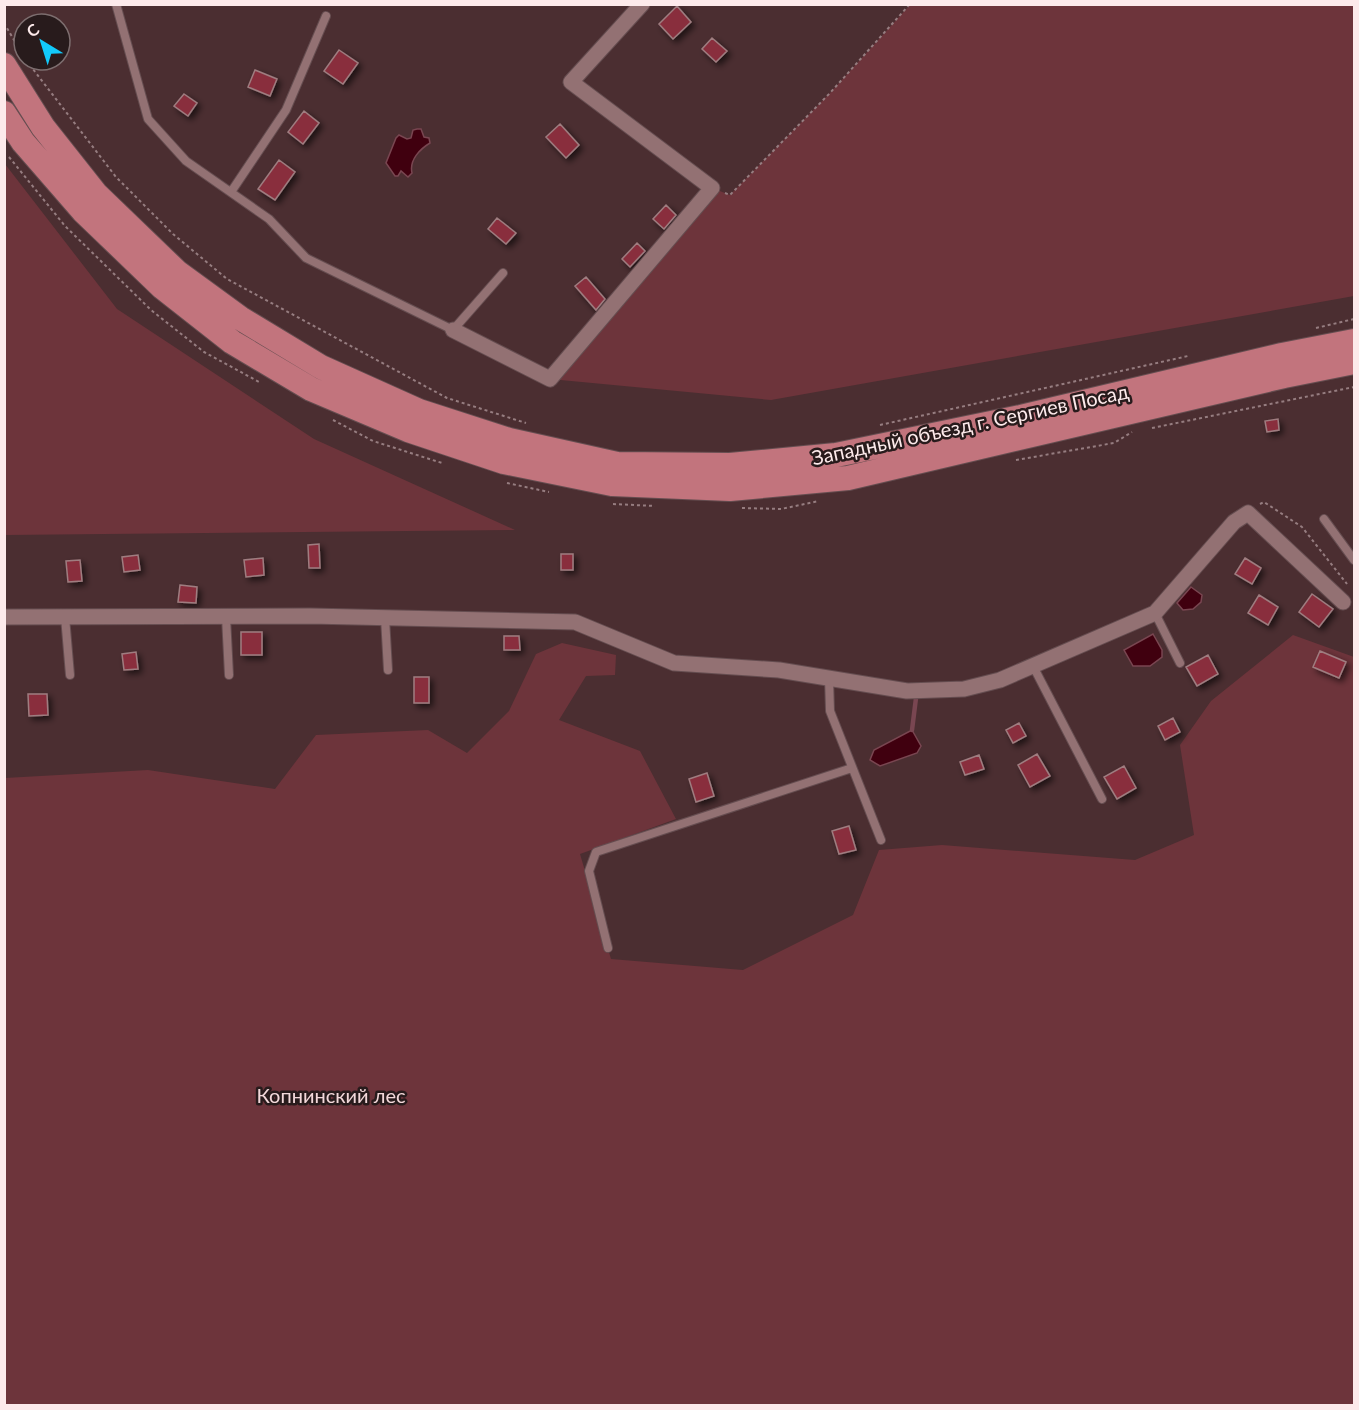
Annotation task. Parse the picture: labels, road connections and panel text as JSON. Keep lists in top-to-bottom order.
{
  "streets": {
    "main road": ["Западный объезд г. Сергиев Посад"]
  },
  "parks": ["Копнинский лес"],
  "north": "top left"
}
